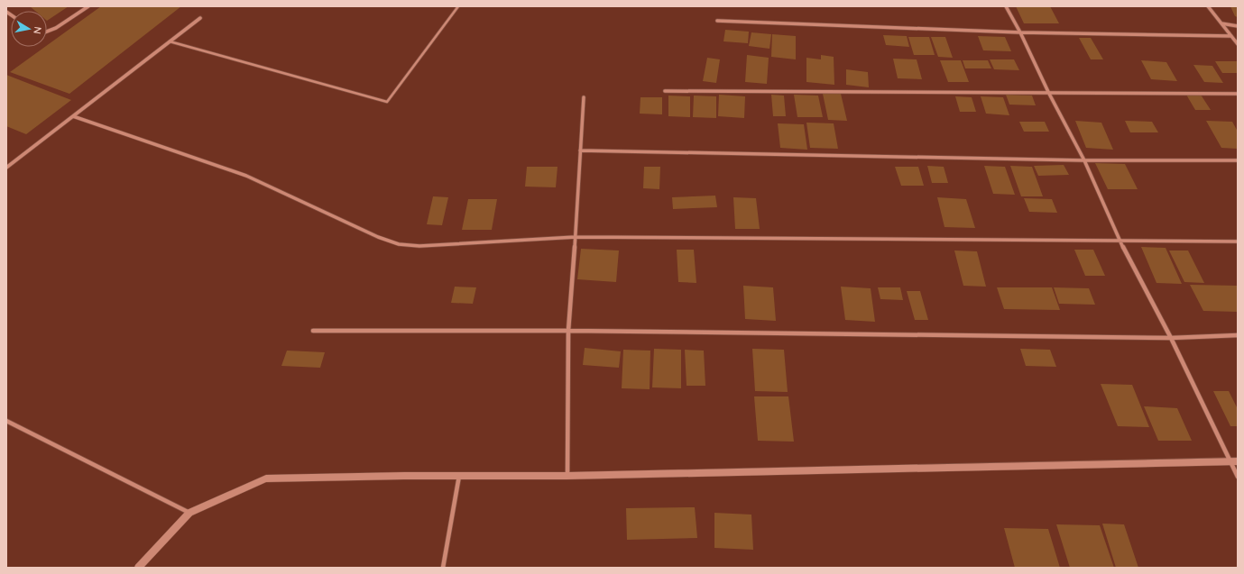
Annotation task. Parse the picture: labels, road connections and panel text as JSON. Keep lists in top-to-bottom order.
{
  "north": "right"
}
